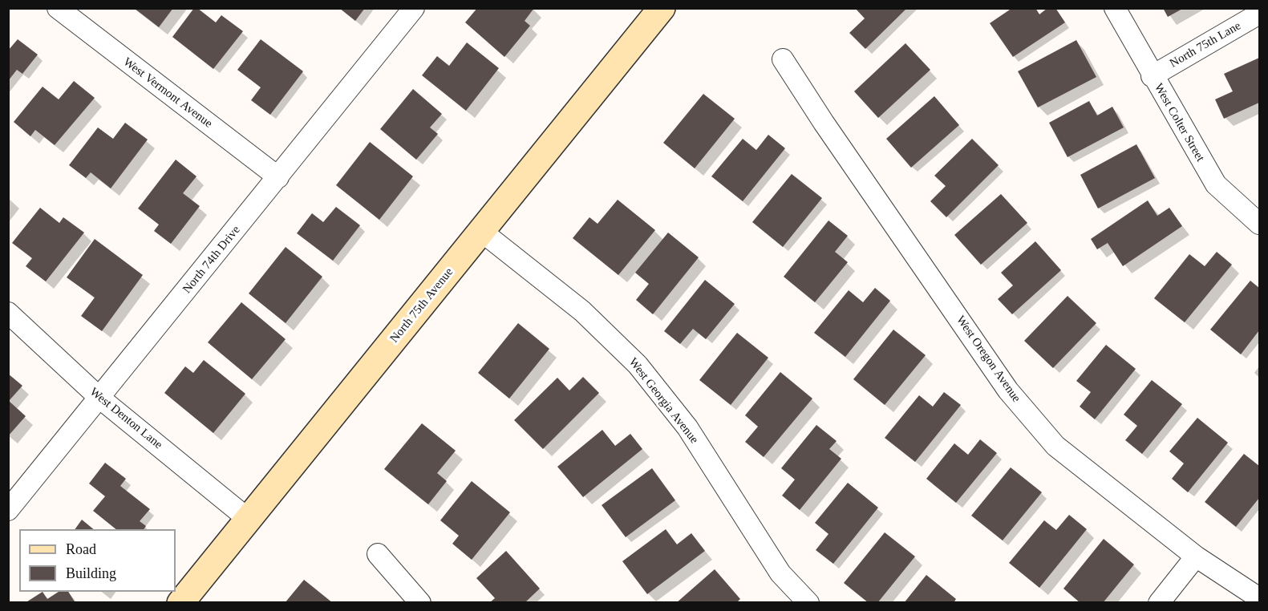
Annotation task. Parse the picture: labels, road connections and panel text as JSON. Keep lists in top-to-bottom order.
{
  "streets": {
    "main road": ["North 75th Avenue"],
    "street": [
      "North 75th Lane",
      "West Vermont Avenue",
      "West Colter Street",
      "North 74th Drive",
      "West Oregon Avenue",
      "West Georgia Avenue",
      "West Denton Lane"
    ]
  },
  "crossings": [
    ["North 75th Lane", "West Colter Street"],
    ["West Vermont Avenue", "North 74th Drive"],
    ["North 74th Drive", "West Denton Lane"],
    ["North 75th Avenue", "West Georgia Avenue"],
    ["North 75th Avenue", "West Denton Lane"]
  ],
  "legend": ["Road", "Building"]
}
